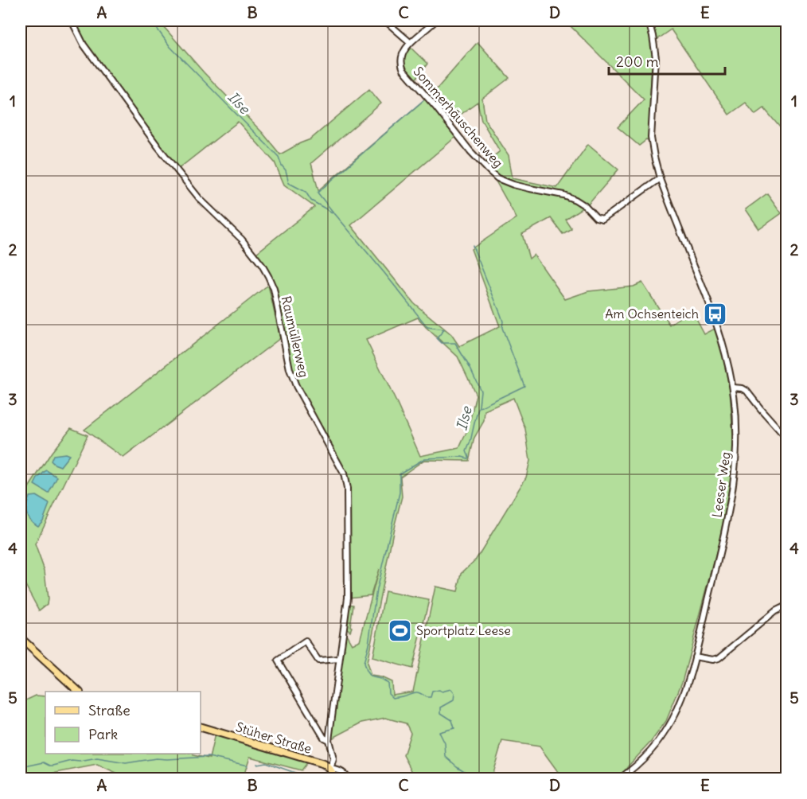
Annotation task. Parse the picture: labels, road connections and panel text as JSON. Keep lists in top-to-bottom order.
{
  "streets": {
    "main road": ["Stüher Straße"],
    "street": ["Sommerhäuschenweg", "Raumüllerweg", "Leeser Weg"]
  },
  "crossings": [
    ["Sommerhäuschenweg", "Leeser Weg"],
    ["Raumüllerweg", "Stüher Straße"]
  ],
  "water": ["Ilse"],
  "places": {
    "bus stop": ["Am Ochsenteich"],
    "sports": ["Sportplatz Leese"]
  },
  "legend": ["Straße", "Park"],
  "scale_bar": "200 m",
  "grid": {
    "columns": [
      "A",
      "B",
      "C",
      "D",
      "E"
    ],
    "rows": [
      "1",
      "2",
      "3",
      "4",
      "5"
    ]
  }
}
